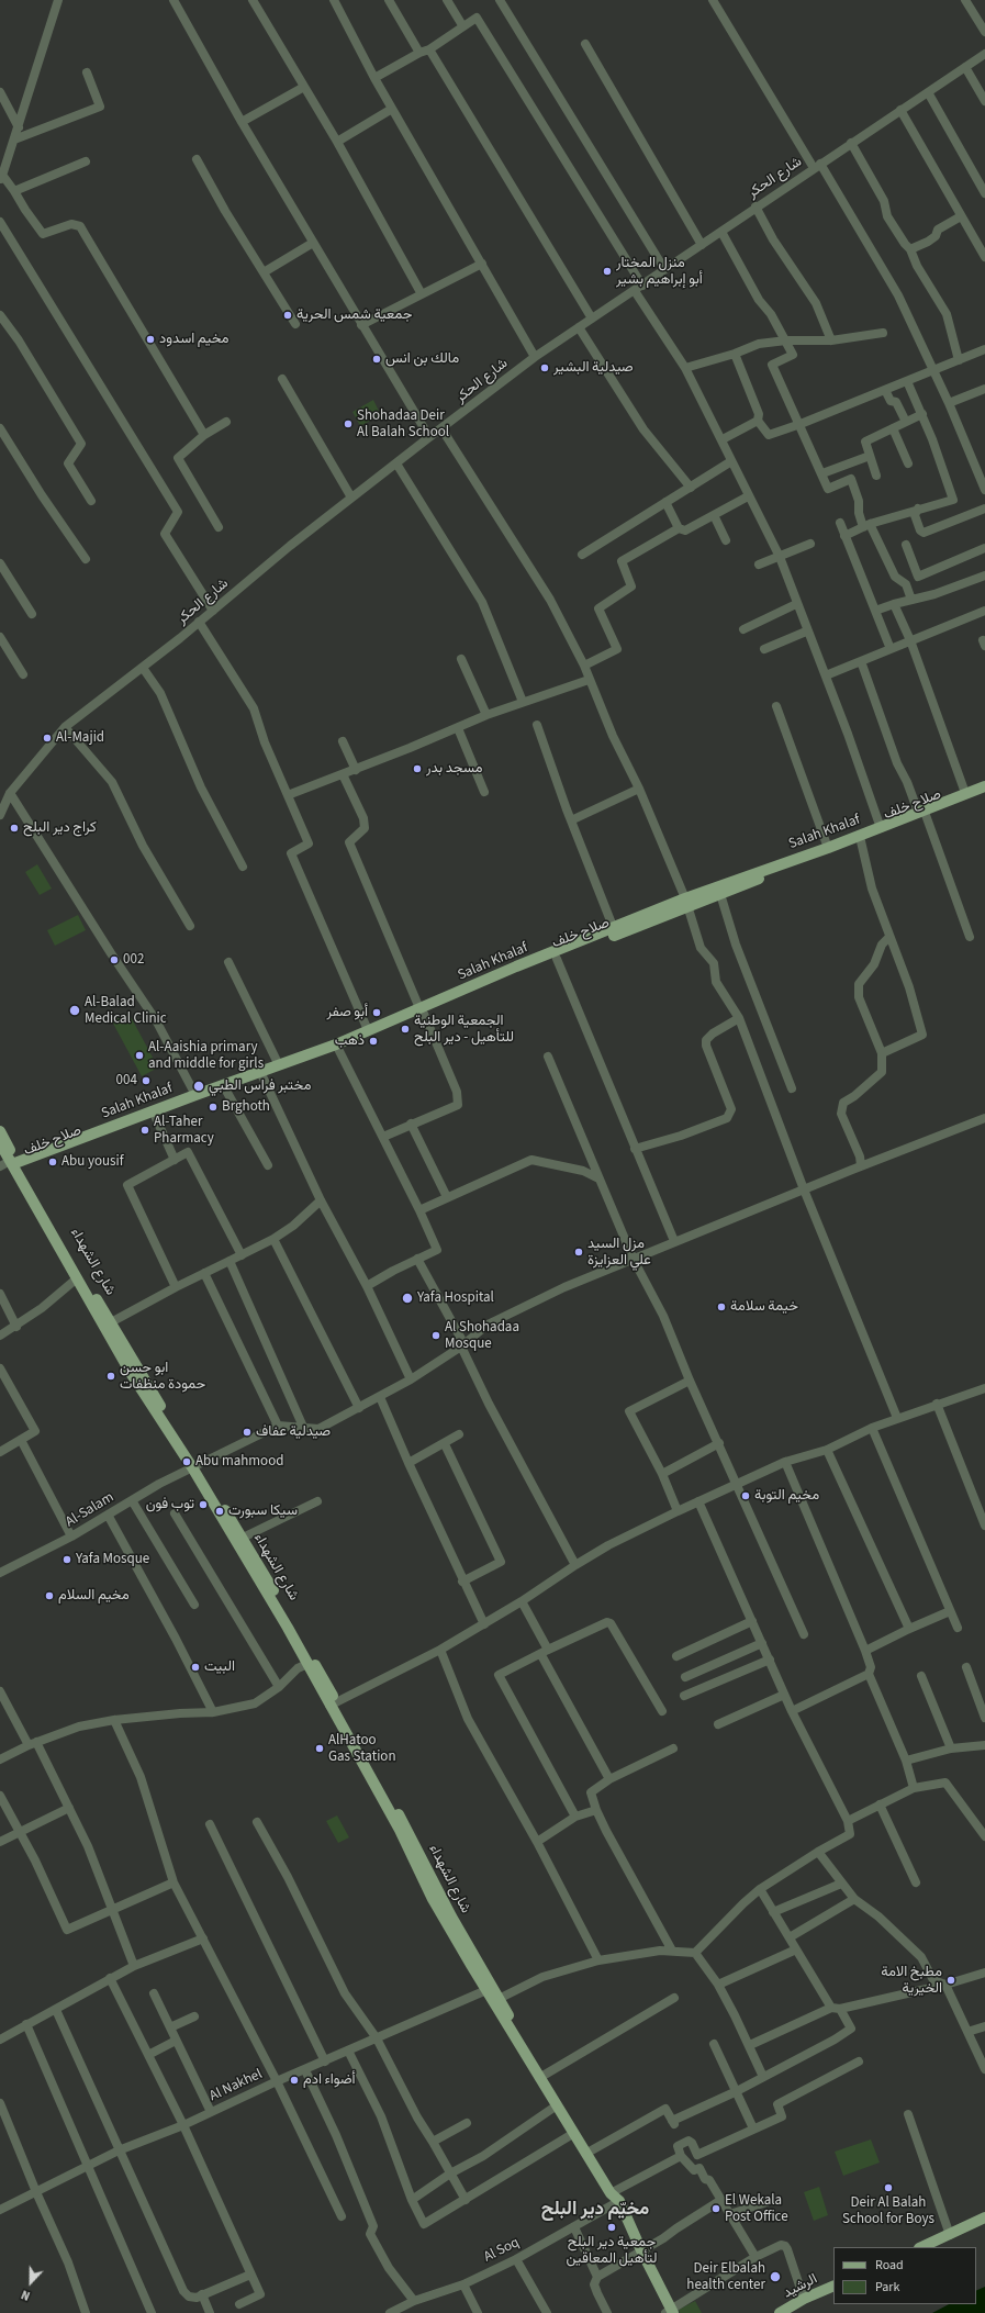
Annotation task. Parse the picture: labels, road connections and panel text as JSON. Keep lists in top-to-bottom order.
{
  "streets": {
    "main road": [
      "صلاح خلف",
      "Salah Khalaf",
      "شارع الشهداء",
      "الرشيد"
    ],
    "street": [
      "شارع الحكر",
      "Al-Salam",
      "Al Nakhel",
      "Al Soq"
    ]
  },
  "crossings": [
    ["صلاح خلف", "Salah Khalaf"],
    ["صلاح خلف", "شارع الشهداء"],
    ["Salah Khalaf", "شارع الشهداء"],
    ["شارع الشهداء", "Al-Salam"],
    ["شارع الشهداء", "Al Nakhel"],
    ["شارع الشهداء", "Al Soq"]
  ],
  "districts": ["مخيّم دير البلح"],
  "places": [
    "منزل المختار أبو إبراهيم بشير",
    "جمعية شمس الحرية",
    "مخيم اسدود",
    "مالك بن انس",
    "صيدلية البشير",
    "Shohadaa Deir Al Balah School",
    "Al-Majid",
    "مسجد بدر",
    "كراج دير البلح",
    "002",
    "Al-Balad Medical Clinic",
    "أبو صفر",
    "الجمعية الوطنية للتأهيل - دير البلح",
    "ذهب",
    "Al-Aaishia primary and middle for girls",
    "004",
    "مختبر فراس الطبي",
    "Brghoth",
    "Al-Taher Pharmacy",
    "Abu yousif",
    "مزل السيد علي العزايزة",
    "Yafa Hospital",
    "خيمة سلامة",
    "Al Shohadaa Mosque",
    "ابو حسن حمودة منظفات",
    "صيدلية عفاف",
    "Abu mahmood",
    "مخيم التوبة",
    "توب فون",
    "سيكا سبورت",
    "Yafa Mosque",
    "مخيم السلام",
    "البيت",
    "AlHatoo Gas Station",
    "مطبخ الامة الخيرية",
    "أضواء ادم",
    "Deir Al Balah School for Boys",
    "El Wekala Post Office",
    "جمعية دير البلح لتأهيل المعاقين",
    "Deir Elbalah health center"
  ],
  "legend": ["Road", "Park"],
  "north": "bottom"
}
